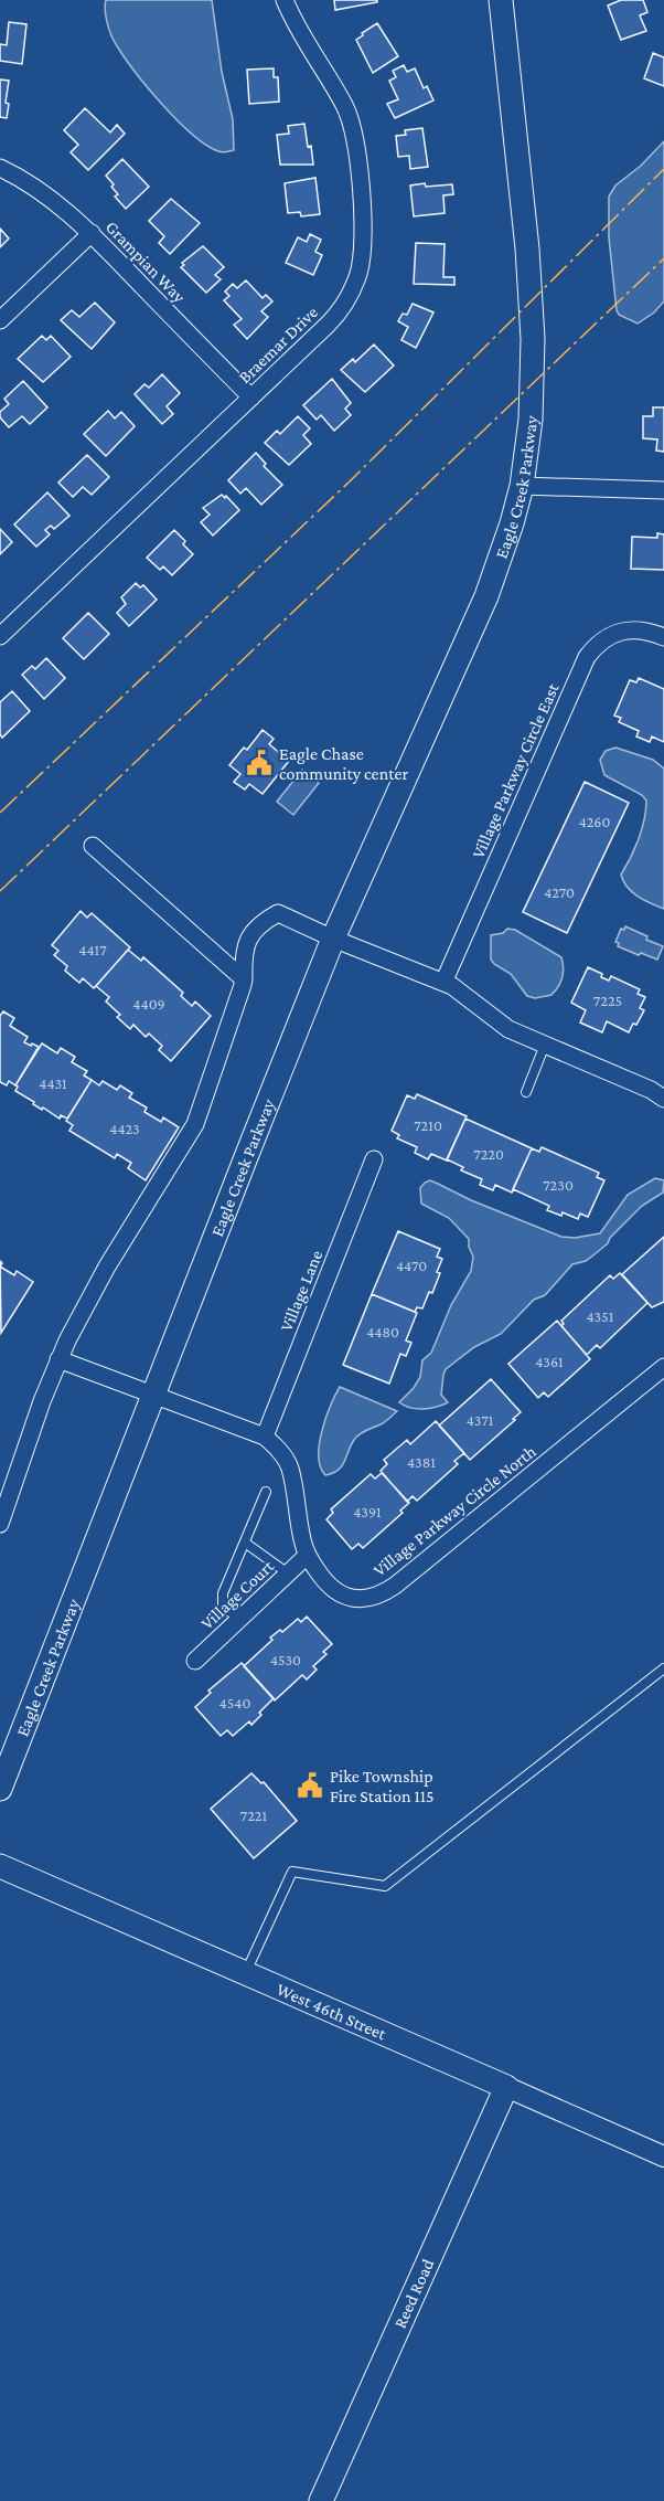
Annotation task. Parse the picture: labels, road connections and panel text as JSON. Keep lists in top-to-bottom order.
{
  "streets": {
    "main road": ["Eagle Creek Parkway", "West 46th Street", "Reed Road"],
    "street": [
      "Grampian Way",
      "Braemar Drive",
      "Village Parkway Circle East",
      "Village Lane",
      "Village Parkway Circle North",
      "Village Court"
    ]
  },
  "crossings": [
    ["Grampian Way", "Braemar Drive"],
    ["Village Lane", "Village Parkway Circle North"],
    ["Village Parkway Circle North", "Village Court"],
    ["West 46th Street", "Reed Road"]
  ],
  "places": {
    "public building": ["Eagle Chase community center", "Pike Township Fire Station 115"]
  },
  "house_numbers": [
    "4260",
    "4270",
    "4417",
    "7225",
    "4409",
    "4431",
    "7210",
    "4423",
    "7220",
    "7230",
    "4470",
    "4351",
    "4480",
    "4361",
    "4371",
    "4381",
    "4391",
    "4530",
    "4540",
    "7221"
  ]
}
